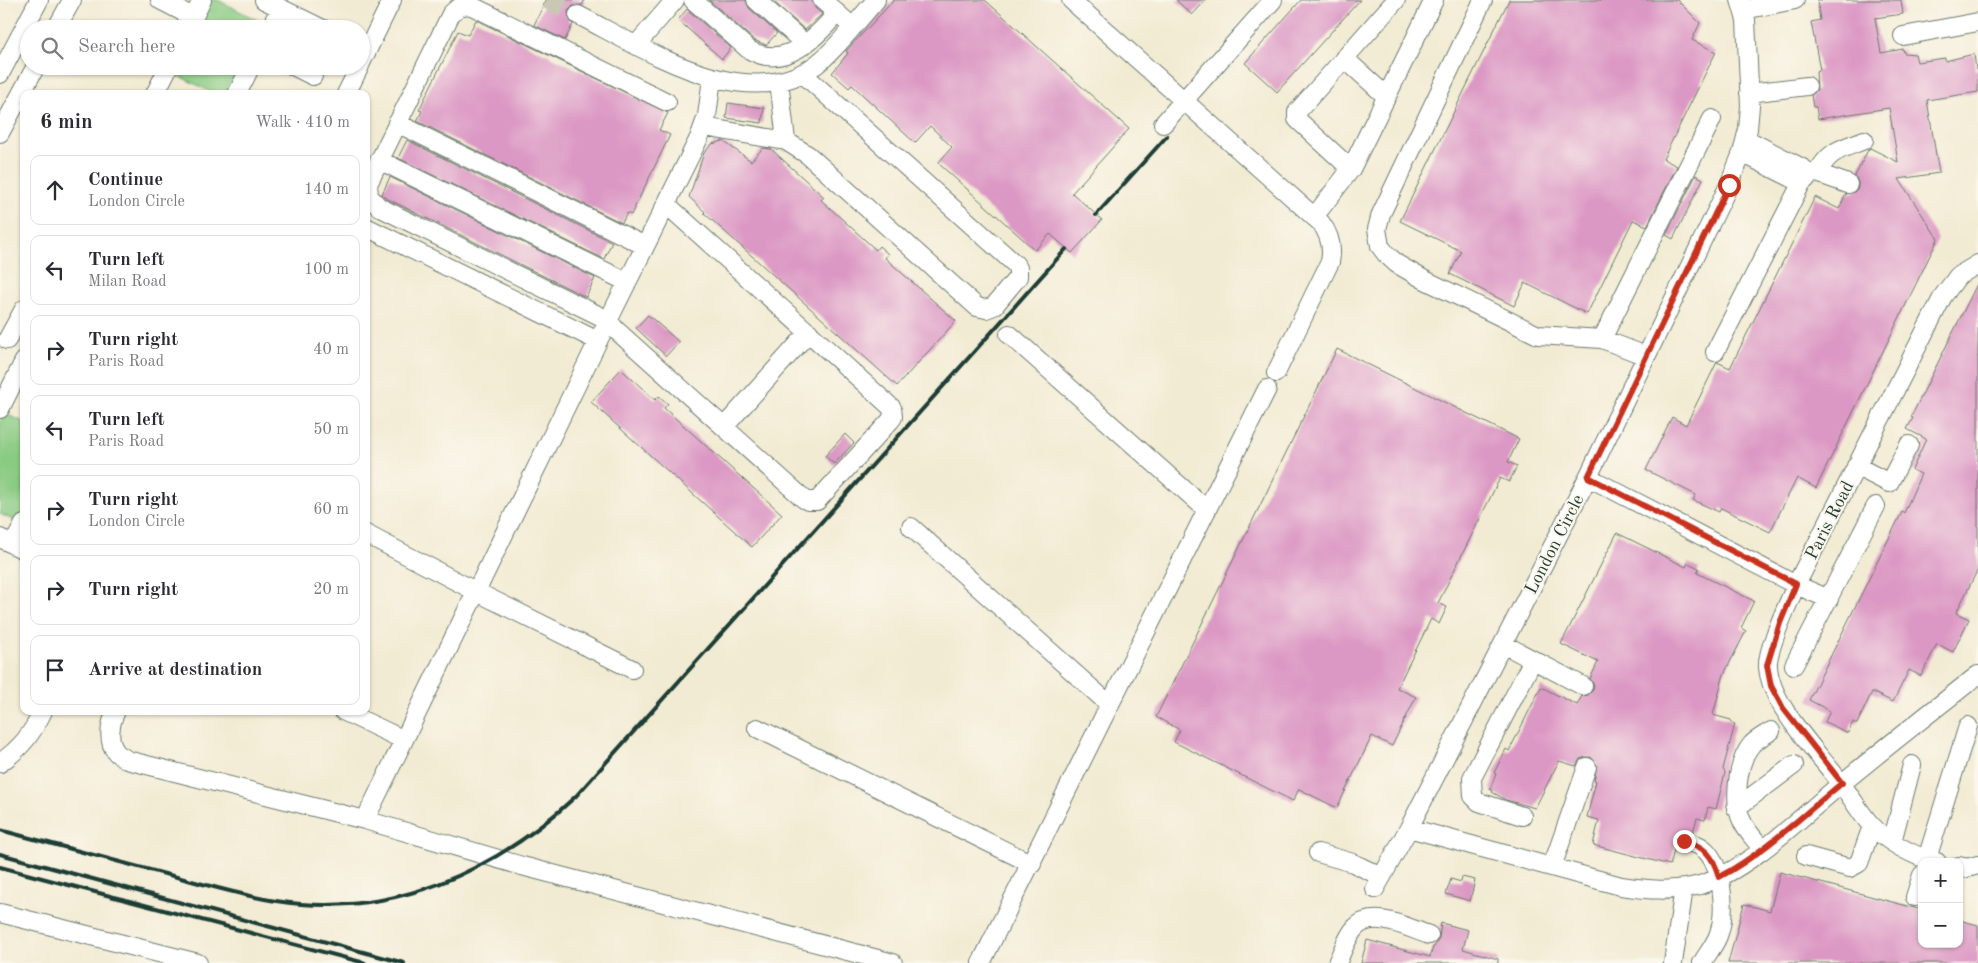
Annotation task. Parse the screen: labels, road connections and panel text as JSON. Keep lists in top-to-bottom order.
{
  "streets": {
    "street": ["Paris Road", "London Circle"]
  },
  "page": {
    "search": "Search here",
    "heading": ["6 min", "Walk · 410 m"],
    "list": [
      ["Continue", "London Circle", "140 m"],
      ["Turn left", "Milan Road", "100 m"],
      ["Turn right", "Paris Road", "40 m"],
      ["Turn left", "Paris Road", "50 m"],
      ["Turn right", "London Circle", "60 m"],
      ["Turn right", "20 m"],
      "Arrive at destination"
    ],
    "map_buttons": ["+", "−"]
  }
}
